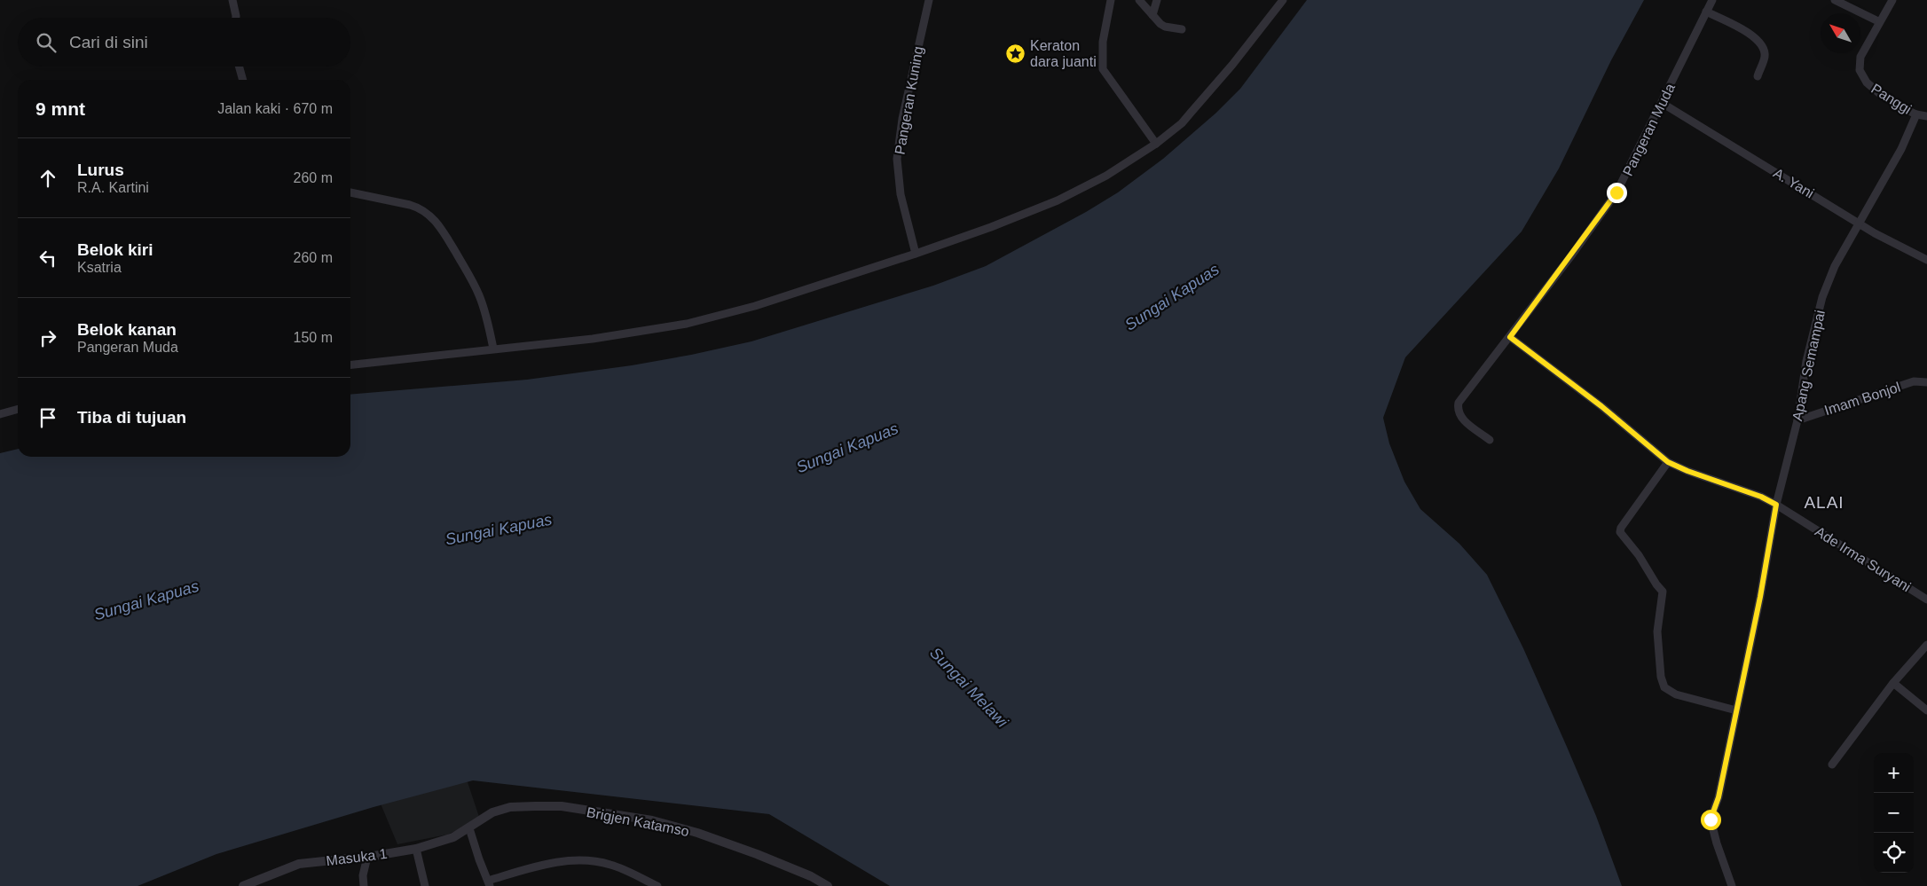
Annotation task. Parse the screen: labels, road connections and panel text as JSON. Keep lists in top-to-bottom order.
{
  "streets": {
    "street": [
      "Panggi",
      "Pangeran Kuning",
      "Pangeran Muda",
      "A. Yani",
      "Apang Semampai",
      "Imam Bonjol",
      "Ade Irma Suryani",
      "Brigjen Katamso",
      "Masuka 1"
    ]
  },
  "crossings": [
    ["Panggi", "Apang Semampai"],
    ["Pangeran Muda", "A. Yani"],
    ["Pangeran Muda", "Ade Irma Suryani"],
    ["A. Yani", "Apang Semampai"],
    ["Apang Semampai", "Imam Bonjol"],
    ["Apang Semampai", "Ade Irma Suryani"],
    ["Brigjen Katamso", "Masuka 1"]
  ],
  "districts": ["ALAI"],
  "water": ["Sungai Kapuas", "Sungai Melawi"],
  "places": {
    "place": ["Keraton dara juanti"]
  },
  "north": "top left",
  "page": {
    "search": "Cari di sini",
    "heading": ["9 mnt", "Jalan kaki · 670 m"],
    "list": [
      ["Lurus", "R.A. Kartini", "260 m"],
      ["Belok kiri", "Ksatria", "260 m"],
      ["Belok kanan", "Pangeran Muda", "150 m"],
      "Tiba di tujuan"
    ],
    "map_buttons": ["+", "−"]
  }
}
